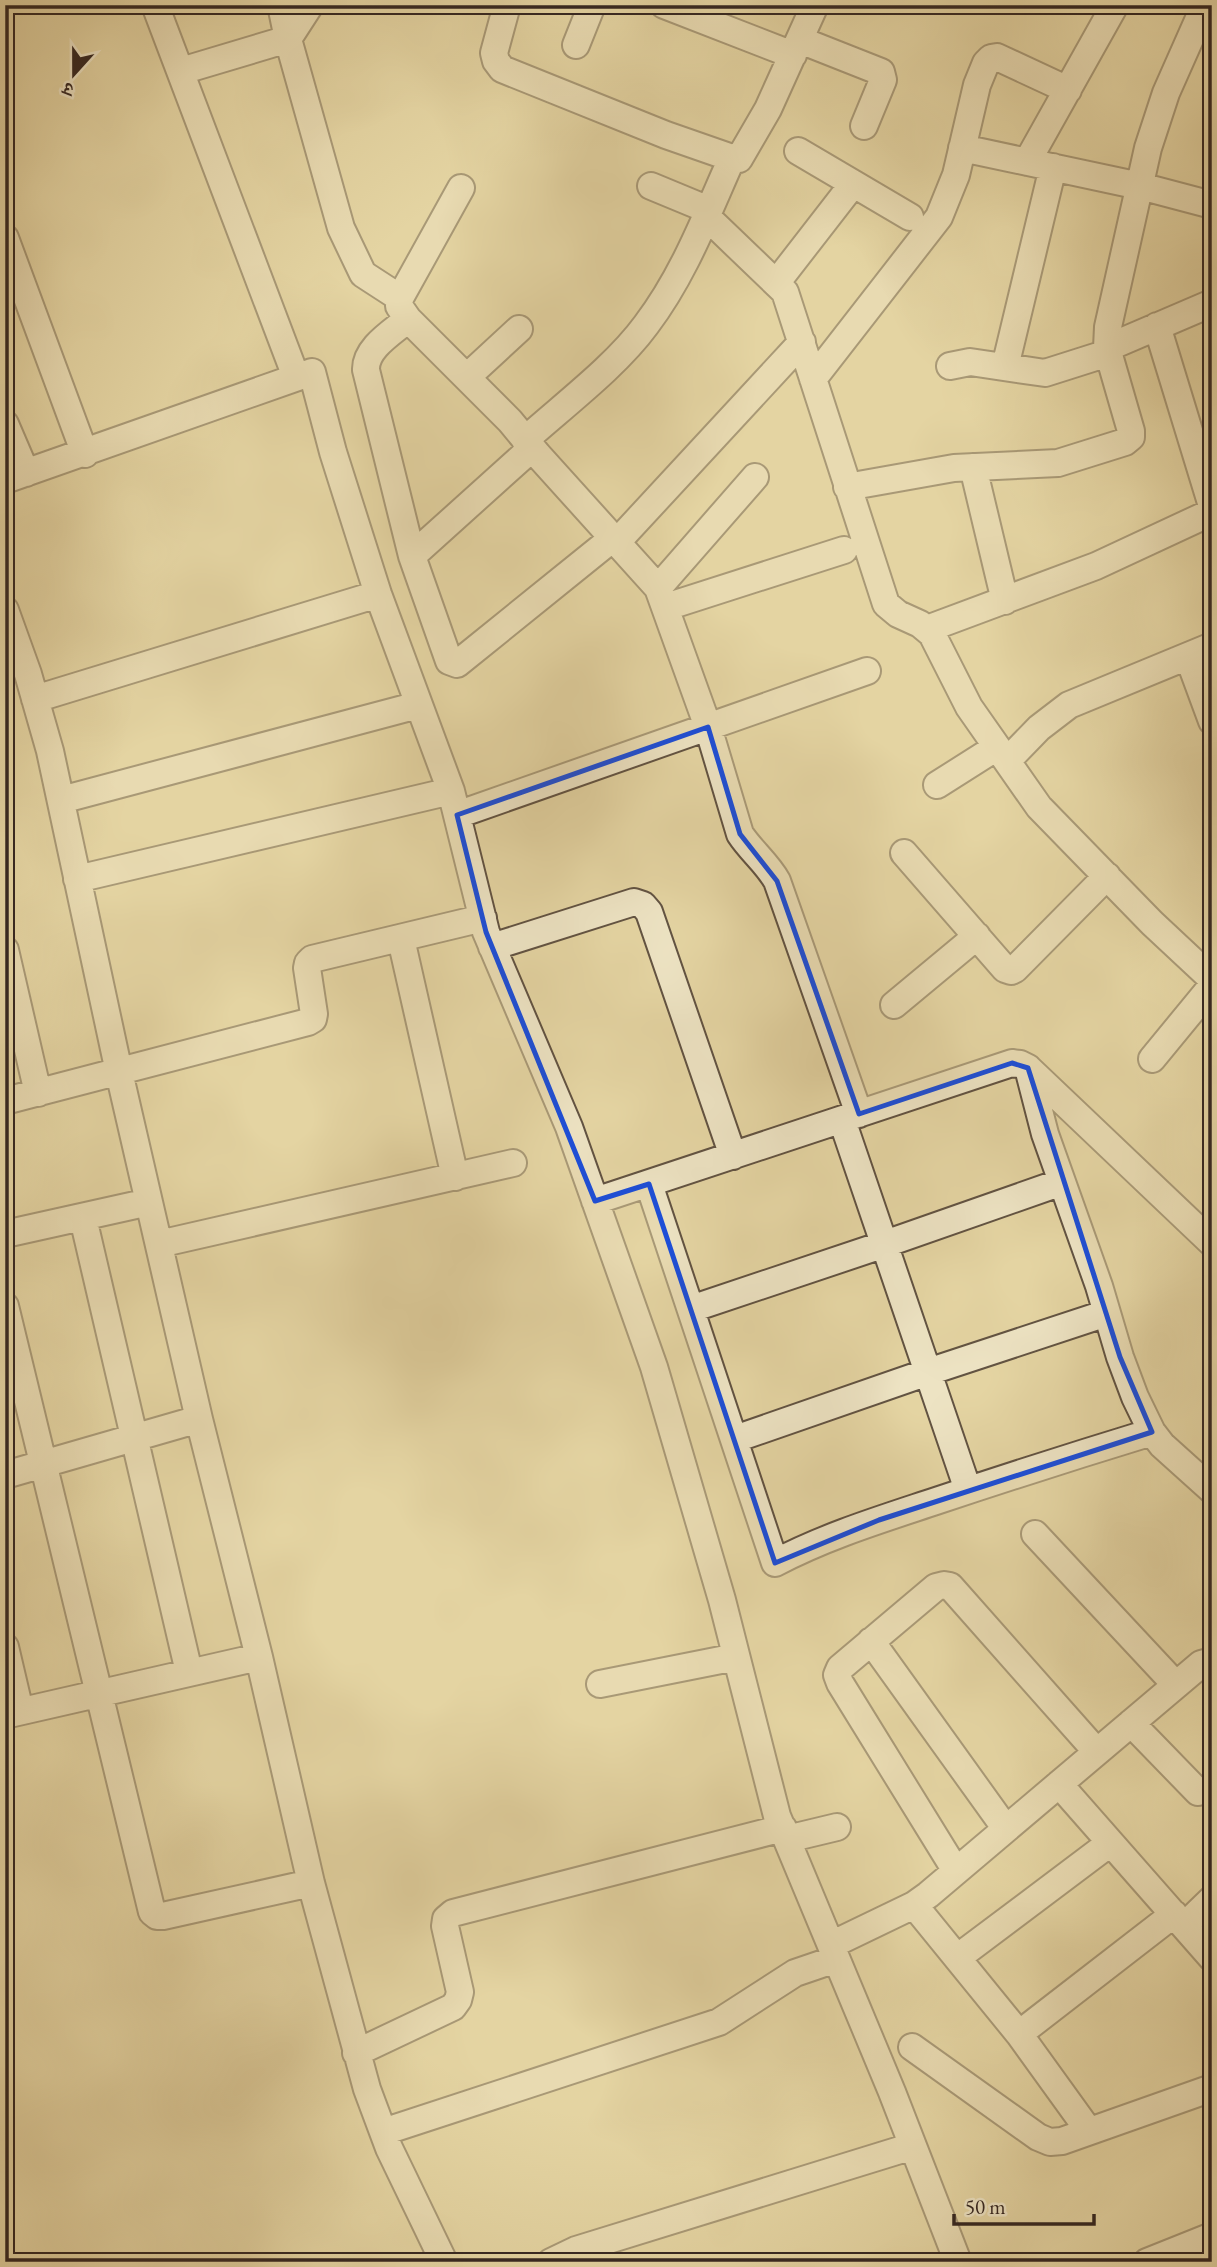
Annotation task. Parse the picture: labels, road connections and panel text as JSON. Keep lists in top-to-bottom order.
{
  "scale_bar": "50 m",
  "north": "bottom"
}
